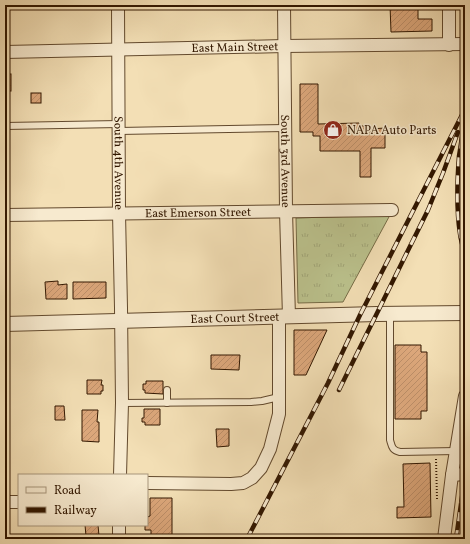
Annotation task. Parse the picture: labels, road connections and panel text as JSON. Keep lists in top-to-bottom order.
{
  "streets": {
    "street": [
      "East Main Street",
      "South 3rd Avenue",
      "South 4th Avenue",
      "East Emerson Street",
      "East Court Street"
    ]
  },
  "crossings": [
    ["East Main Street", "South 3rd Avenue"],
    ["East Main Street", "South 4th Avenue"],
    ["South 3rd Avenue", "East Emerson Street"],
    ["South 3rd Avenue", "East Court Street"],
    ["South 4th Avenue", "East Emerson Street"],
    ["South 4th Avenue", "East Court Street"]
  ],
  "places": {
    "shop": ["NAPA Auto Parts"]
  },
  "legend": ["Road", "Railway"]
}
